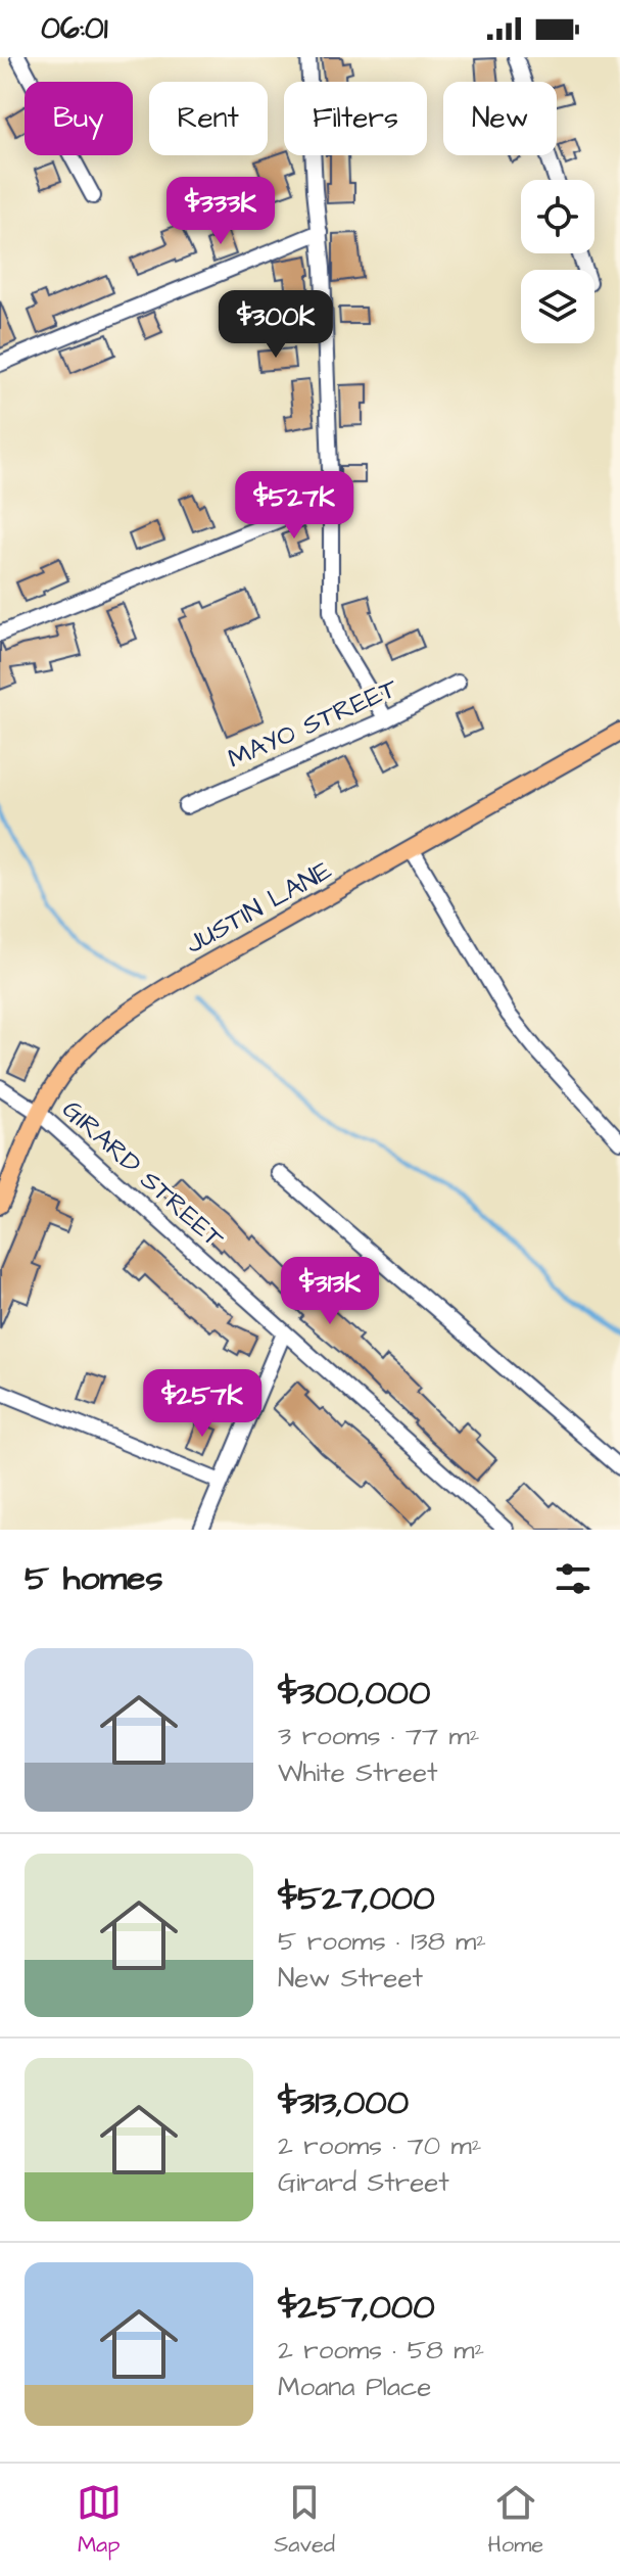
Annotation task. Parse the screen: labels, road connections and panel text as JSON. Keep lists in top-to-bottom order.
{
  "streets": {
    "main road": ["JUSTIN LANE"],
    "street": ["MAYO STREET", "GIRARD STREET"]
  },
  "crossings": [
    ["JUSTIN LANE", "GIRARD STREET"]
  ],
  "page": {
    "status": "06:01",
    "chip": [
      "Buy",
      "Rent",
      "Filters",
      "New"
    ],
    "price": [
      "$333K",
      "$300K",
      "$527K",
      "$313K",
      "$257K"
    ],
    "heading": "5 homes",
    "list": [
      {
        "name": "$300,000",
        "note": "3 rooms · 77 m² · White Street"
      },
      {
        "name": "$527,000",
        "note": "5 rooms · 138 m² · New Street"
      },
      {
        "name": "$313,000",
        "note": "2 rooms · 70 m² · Girard Street"
      },
      {
        "name": "$257,000",
        "note": "2 rooms · 58 m² · Moana Place"
      }
    ],
    "tabs": ["Map", "Saved", "Home"]
  }
}
